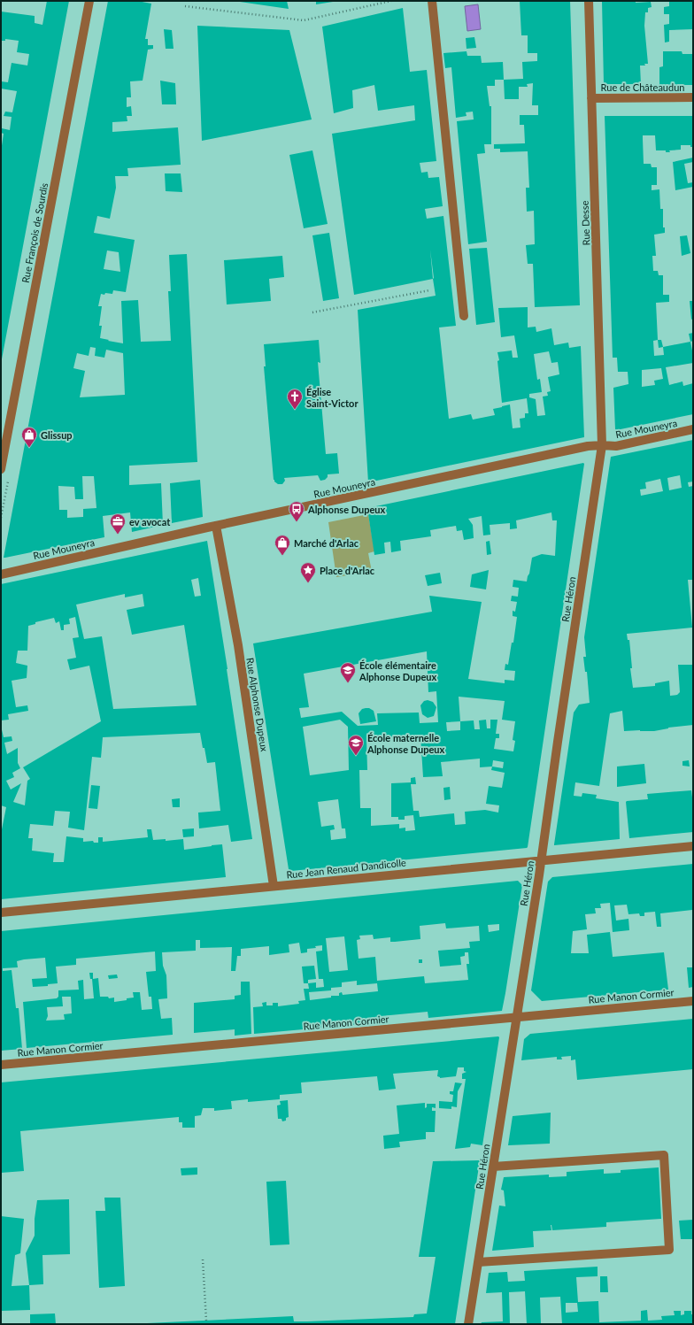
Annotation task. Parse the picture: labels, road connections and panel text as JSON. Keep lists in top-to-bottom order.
{
  "streets": {
    "street": [
      "Rue de Châteaudun",
      "Rue Desse",
      "Rue François de Sourdis",
      "Rue Mouneyra",
      "Rue Héron",
      "Rue Alphonse Dupeux",
      "Rue Jean Renaud Dandicolle",
      "Rue Manon Cormier"
    ]
  },
  "crossings": [
    ["Rue de Châteaudun", "Rue Desse"],
    ["Rue Desse", "Rue Mouneyra"],
    ["Rue Desse", "Rue Héron"],
    ["Rue Mouneyra", "Rue Héron"],
    ["Rue Mouneyra", "Rue Alphonse Dupeux"],
    ["Rue Héron", "Rue Jean Renaud Dandicolle"],
    ["Rue Héron", "Rue Manon Cormier"],
    ["Rue Alphonse Dupeux", "Rue Jean Renaud Dandicolle"]
  ],
  "places": {
    "church": ["Église Saint-Victor"],
    "shop": ["Glissup", "Marché d'Arlac"],
    "bus stop": ["Alphonse Dupeux"],
    "office": ["ev avocat"],
    "place": ["Place d'Arlac"],
    "school or university": ["École élémentaire Alphonse Dupeux", "École maternelle Alphonse Dupeux"]
  }
}
